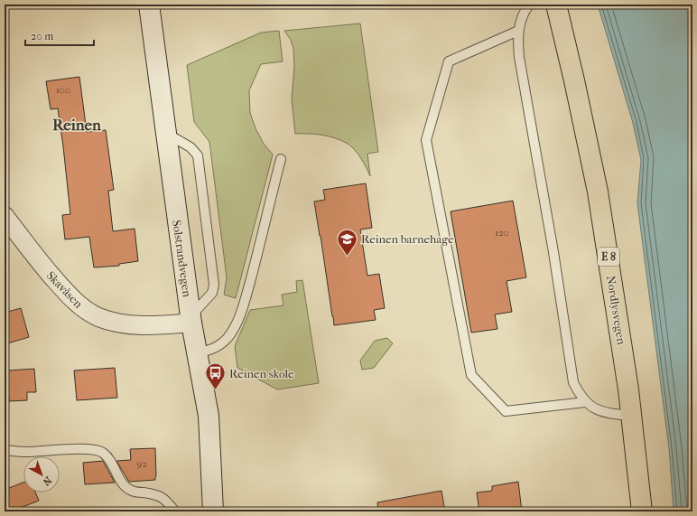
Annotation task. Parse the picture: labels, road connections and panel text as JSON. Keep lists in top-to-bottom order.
{
  "streets": {
    "highway": ["E 8", "Nordlysvegen"],
    "street": ["Solstrandvegen", "Skavåsen"]
  },
  "crossings": [
    ["Solstrandvegen", "Skavåsen"]
  ],
  "districts": ["Reinen"],
  "places": {
    "school or university": ["Reinen barnehage"],
    "bus stop": ["Reinen skole"]
  },
  "house_numbers": ["100", "120", "92"],
  "scale_bar": "20 m",
  "north": "bottom right"
}
